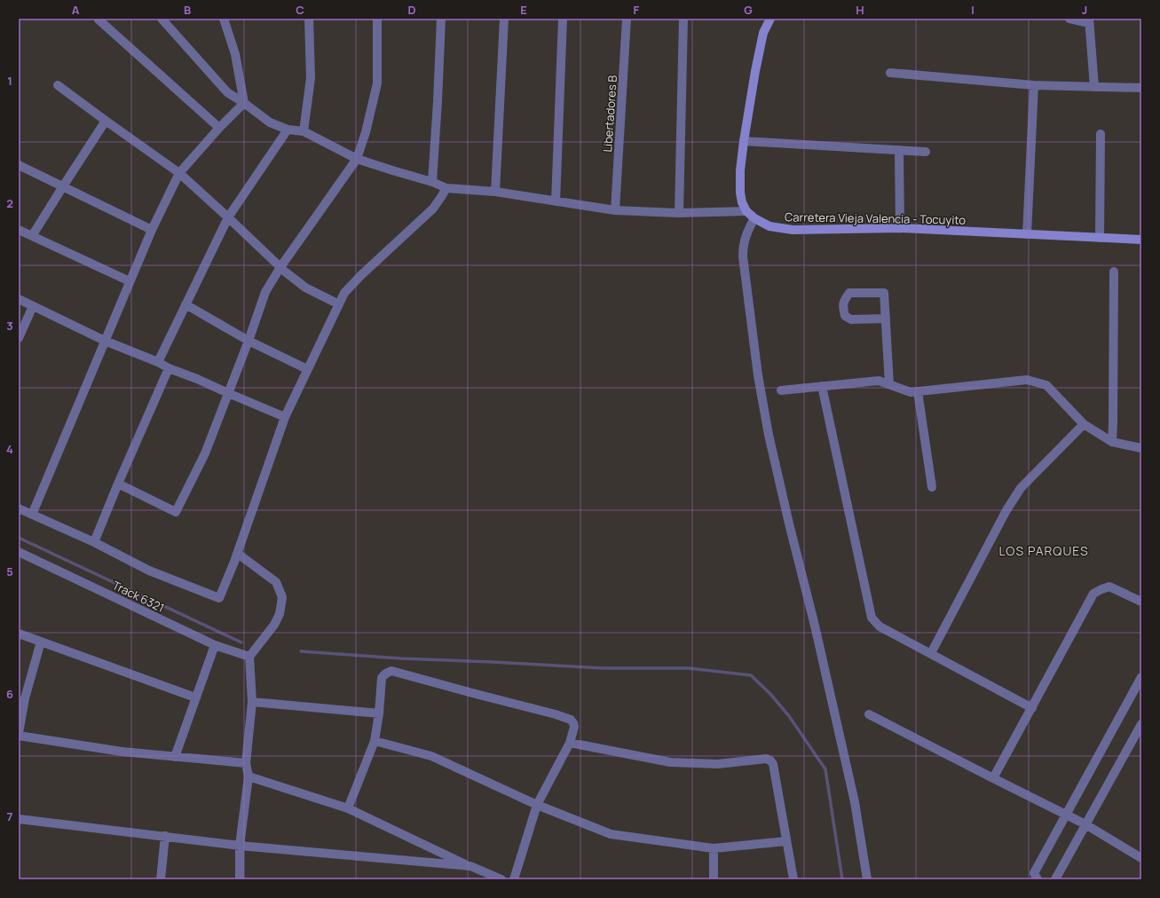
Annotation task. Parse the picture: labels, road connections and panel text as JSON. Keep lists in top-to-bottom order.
{
  "streets": {
    "street": ["Libertadores B", "Carretera Vieja Valencia - Tocuyito", "Track 6321"]
  },
  "districts": ["LOS PARQUES"],
  "grid": {
    "columns": [
      "A",
      "B",
      "C",
      "D",
      "E",
      "F",
      "G",
      "H",
      "I",
      "J"
    ],
    "rows": [
      "1",
      "2",
      "3",
      "4",
      "5",
      "6",
      "7"
    ]
  }
}
